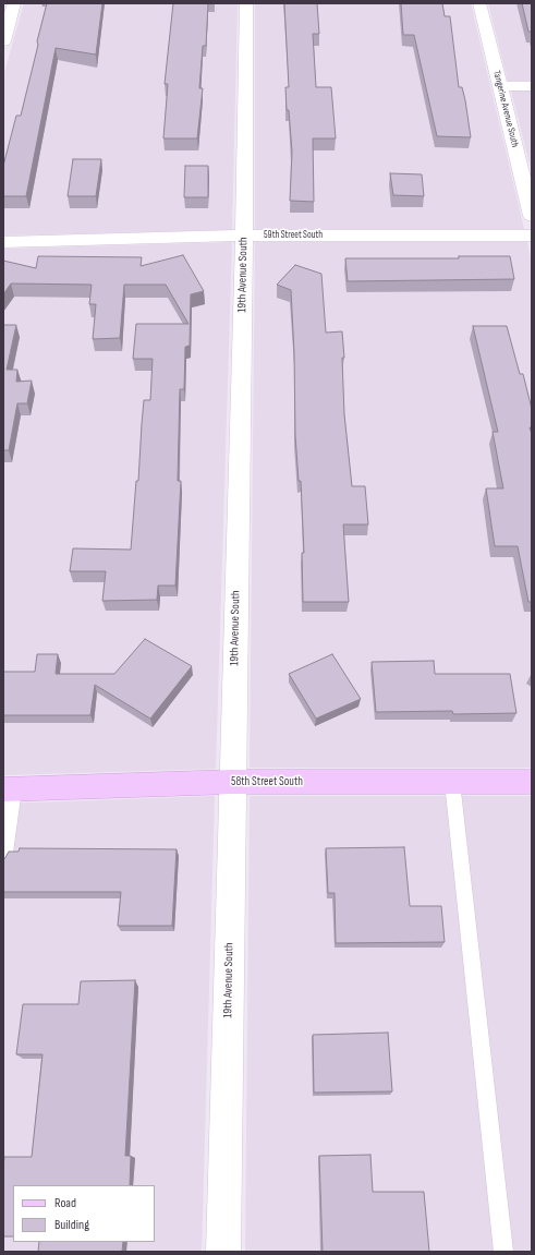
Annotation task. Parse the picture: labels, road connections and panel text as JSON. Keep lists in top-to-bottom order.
{
  "streets": {
    "street": [
      "Tangerine Avenue South",
      "59th Street South",
      "19th Avenue South",
      "58th Street South"
    ]
  },
  "crossings": [
    ["59th Street South", "19th Avenue South"],
    ["19th Avenue South", "58th Street South"]
  ],
  "legend": ["Road", "Building"]
}
